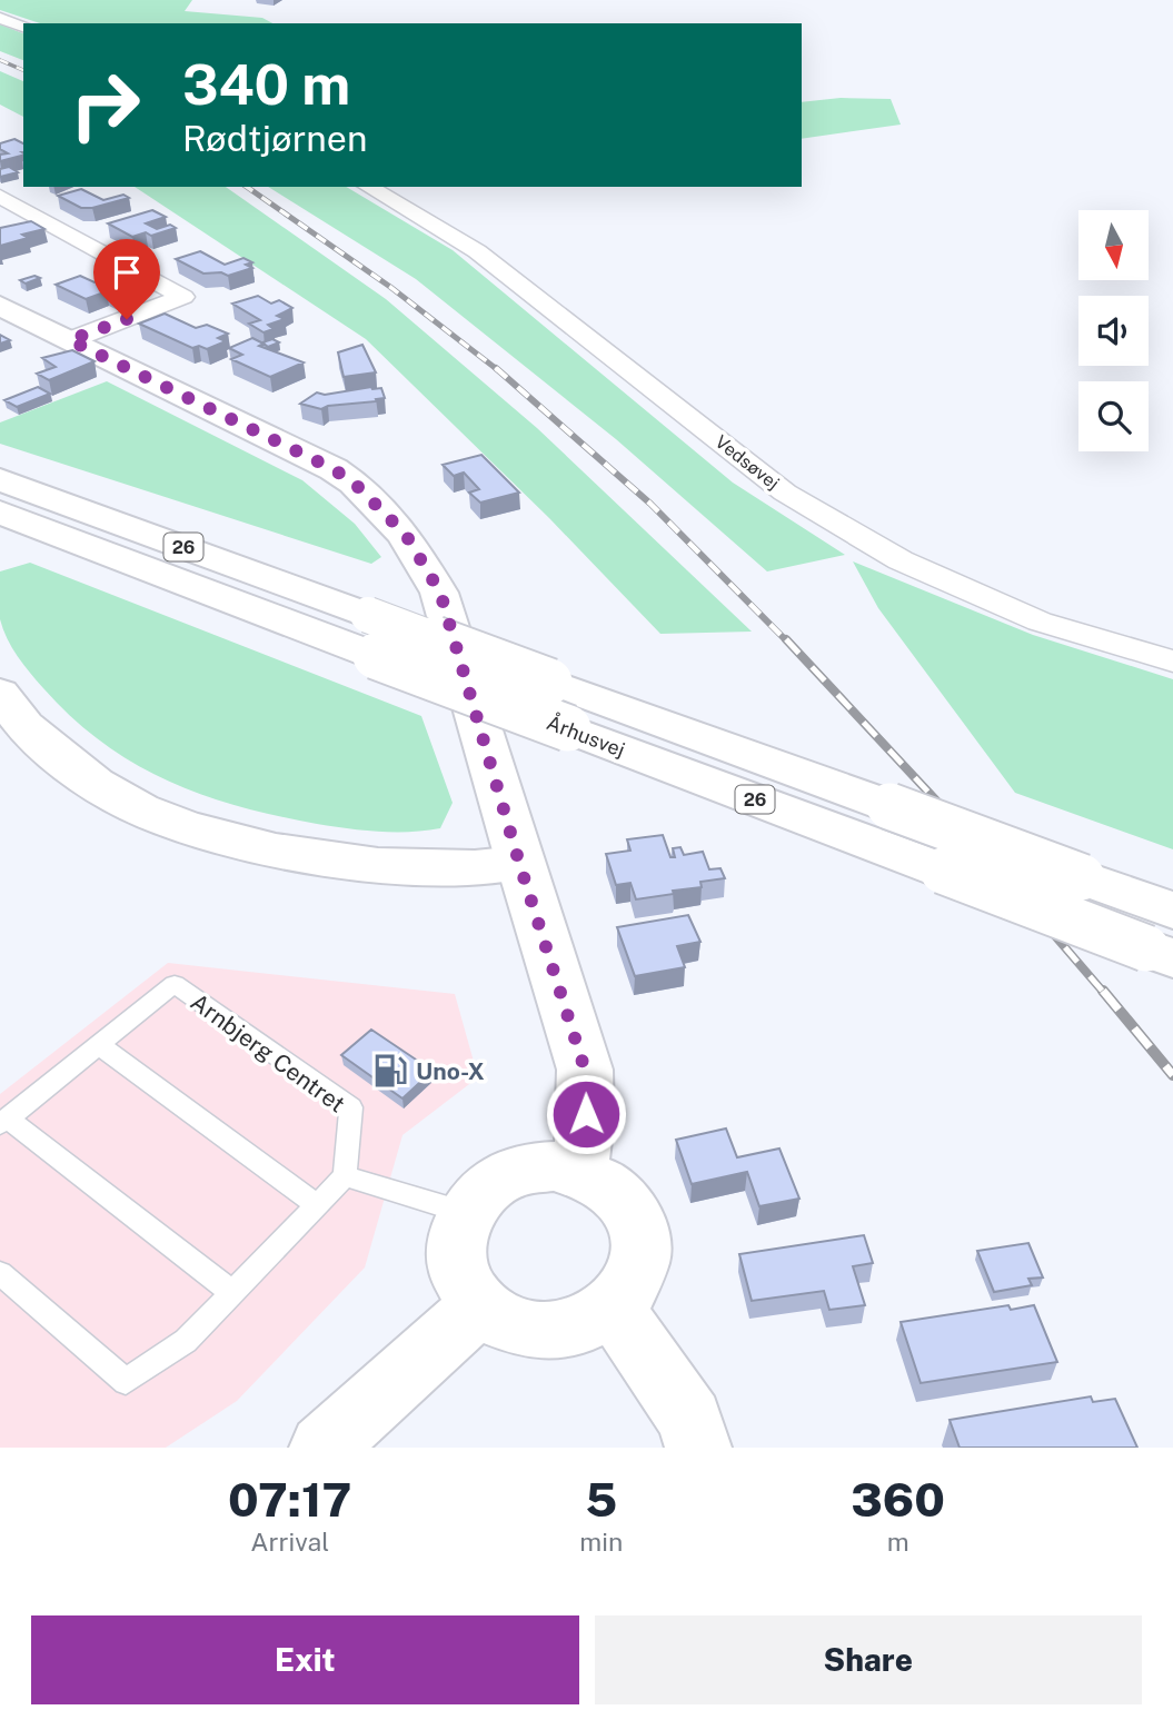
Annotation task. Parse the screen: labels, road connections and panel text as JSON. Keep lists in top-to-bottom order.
{
  "streets": {
    "main road": ["26", "Århusvej"],
    "street": ["Vedsøvej"],
    "lane": ["Arnbjerg Centret"]
  },
  "places": {
    "fuel station": ["Uno-X"]
  },
  "north": "bottom",
  "page": {
    "turn": ["340 m", "Rødtjørnen"],
    "eta": [
      "07:17",
      "Arrival",
      "5",
      "min",
      "360",
      "m"
    ],
    "buttons": ["Exit", "Share"]
  }
}
